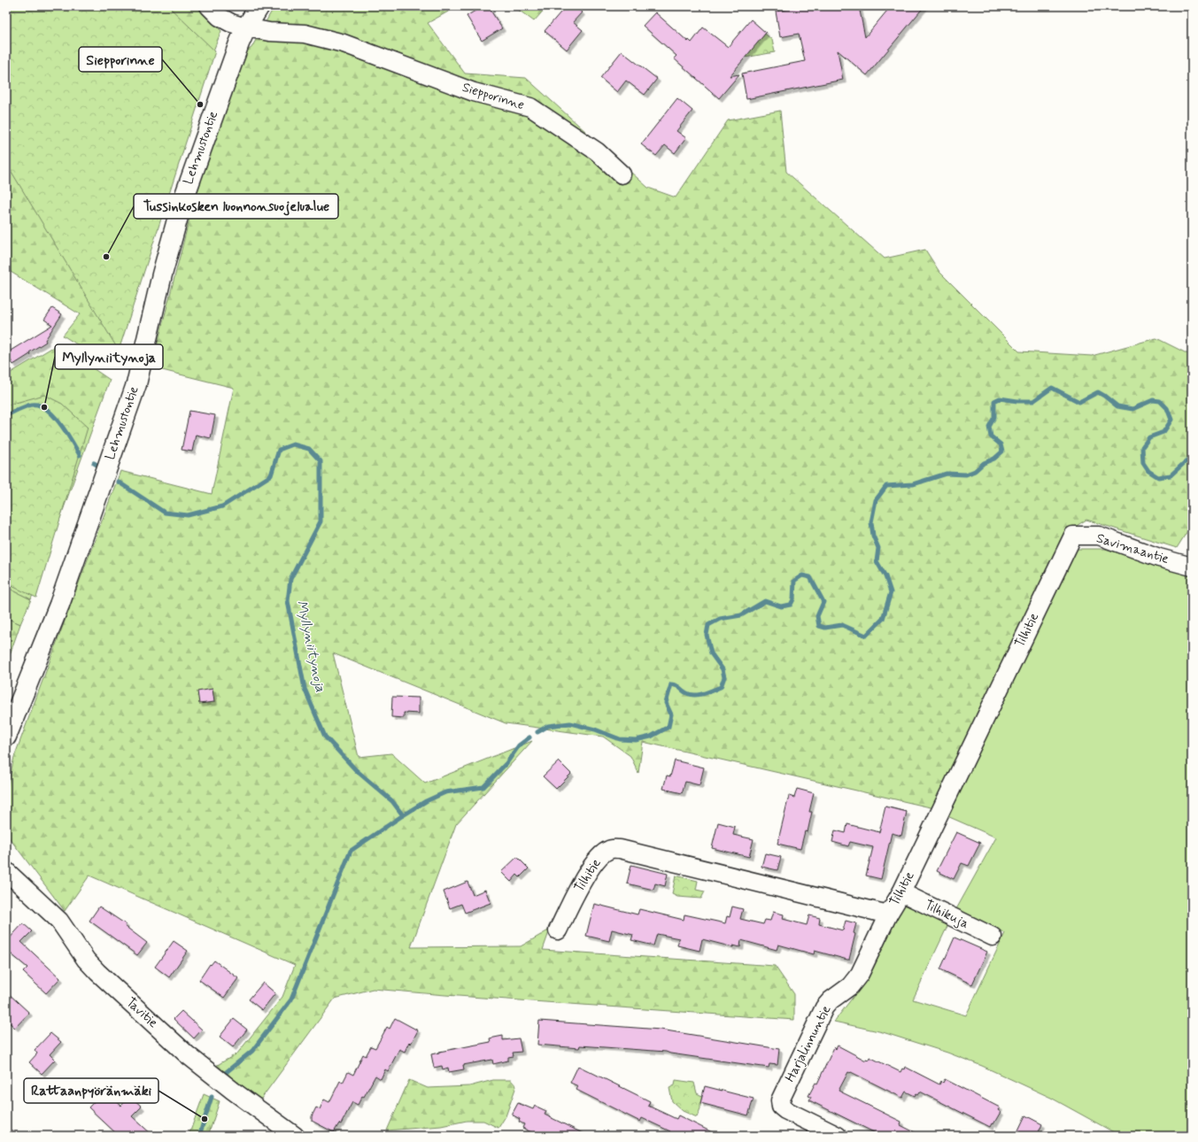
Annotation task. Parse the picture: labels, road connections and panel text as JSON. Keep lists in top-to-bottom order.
{
  "streets": {
    "main road": ["Lehmustontie"],
    "street": [
      "Siepporinne",
      "Savimaantie",
      "Tilhitie",
      "Tilhikuja",
      "Tavitie",
      "Harjalinnuntie"
    ]
  },
  "crossings": [
    ["Siepporinne", "Lehmustontie"],
    ["Savimaantie", "Tilhitie"],
    ["Tilhitie", "Tilhikuja"],
    ["Tilhitie", "Harjalinnuntie"]
  ],
  "water": ["Myllyniitynoja"],
  "places": [
    "Siepporinne",
    "Tussinkosken luonnonsuojelualue",
    "Myllyniitynoja",
    "Rattaanpyöränmäki"
  ]
}
